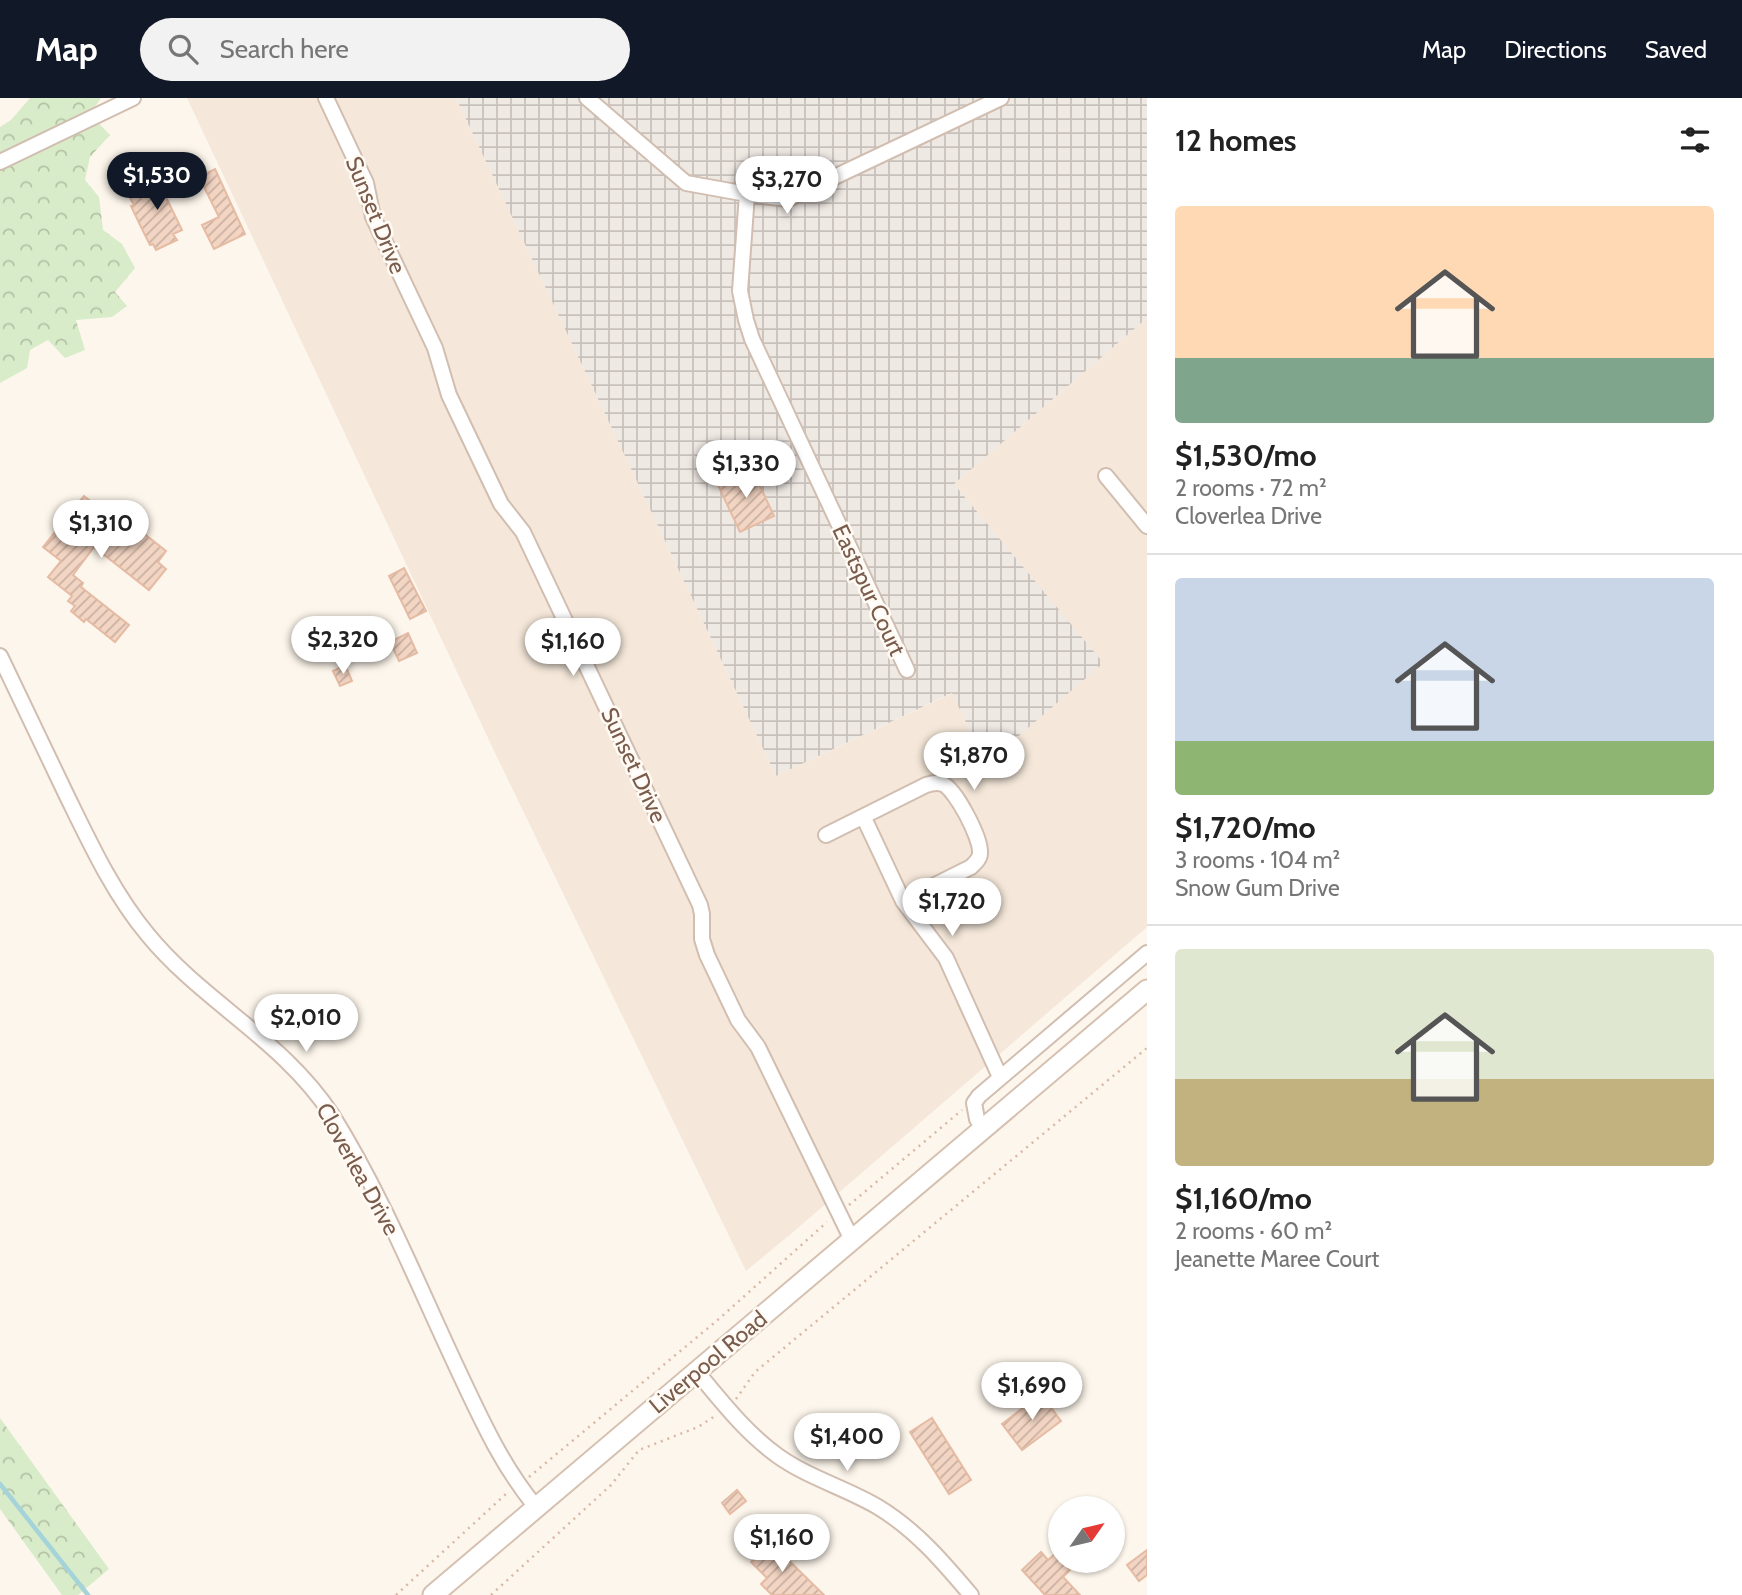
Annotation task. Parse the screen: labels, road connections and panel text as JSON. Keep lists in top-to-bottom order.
{
  "streets": {
    "main road": ["Liverpool Road"],
    "street": ["Sunset Drive", "Eastspur Court", "Cloverlea Drive"]
  },
  "crossings": [
    ["Sunset Drive", "Liverpool Road"],
    ["Cloverlea Drive", "Liverpool Road"]
  ],
  "north": "top right",
  "page": {
    "header": "Map",
    "search": "Search here",
    "nav": ["Map", "Directions", "Saved"],
    "heading": "12 homes",
    "price": [
      "$1,530",
      "$3,270",
      "$1,330",
      "$1,310",
      "$2,320",
      "$1,160",
      "$1,870",
      "$1,720",
      "$2,010",
      "$1,690",
      "$1,400",
      "$1,160"
    ],
    "list": [
      {
        "name": "$1,530/mo",
        "note": "2 rooms · 72 m² · Cloverlea Drive"
      },
      {
        "name": "$1,720/mo",
        "note": "3 rooms · 104 m² · Snow Gum Drive"
      },
      {
        "name": "$1,160/mo",
        "note": "2 rooms · 60 m² · Jeanette Maree Court"
      }
    ]
  }
}
